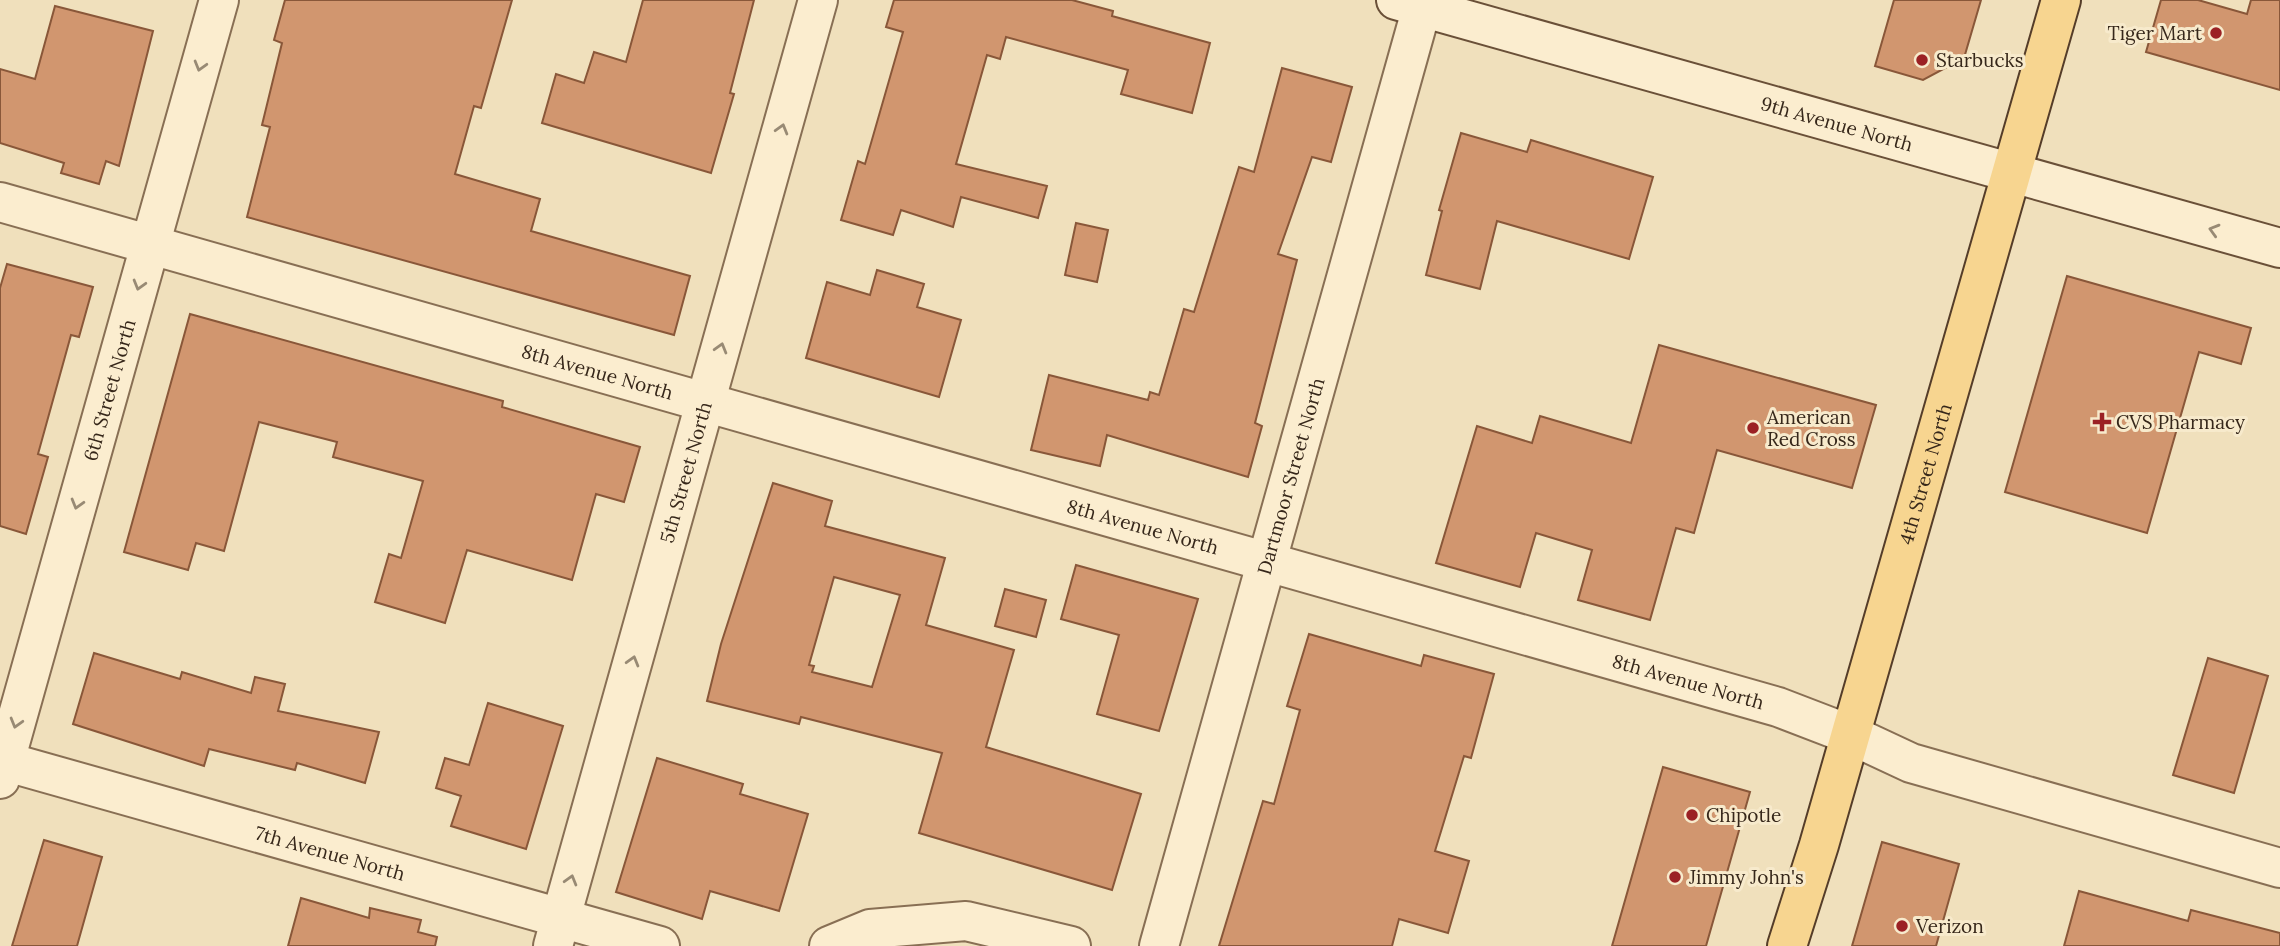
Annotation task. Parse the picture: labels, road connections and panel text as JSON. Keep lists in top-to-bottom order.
{
  "streets": {
    "main road": ["4th Street North"],
    "street": [
      "9th Avenue North",
      "8th Avenue North",
      "6th Street North",
      "5th Street North",
      "Dartmoor Street North",
      "7th Avenue North"
    ]
  },
  "crossings": [
    ["9th Avenue North", "4th Street North"],
    ["9th Avenue North", "Dartmoor Street North"],
    ["8th Avenue North", "6th Street North"],
    ["8th Avenue North", "5th Street North"],
    ["8th Avenue North", "4th Street North"],
    ["8th Avenue North", "Dartmoor Street North"],
    ["6th Street North", "7th Avenue North"],
    ["5th Street North", "7th Avenue North"]
  ],
  "one_way": ["6th Street North", "5th Street North"],
  "places": {
    "other": [
      "Tiger Mart",
      "Starbucks",
      "American Red Cross",
      "Chipotle",
      "Jimmy John's",
      "Verizon"
    ],
    "health": ["CVS Pharmacy"]
  }
}
